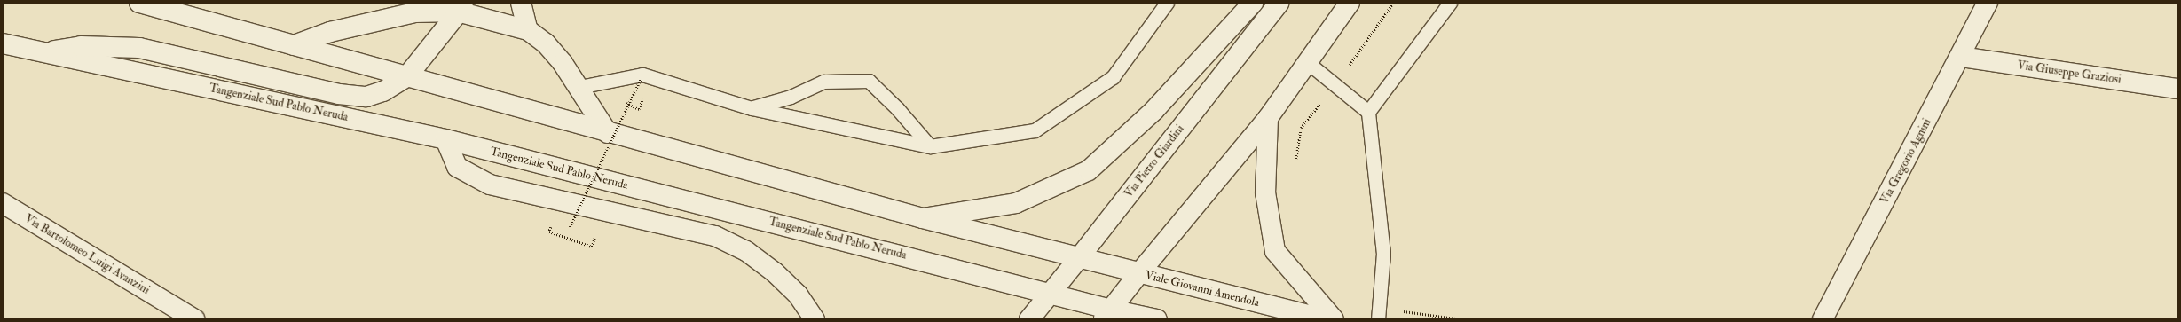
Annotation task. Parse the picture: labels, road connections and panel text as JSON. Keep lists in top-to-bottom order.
{
  "streets": {
    "main road": [
      "Via Giuseppe Graziosi",
      "Tangenziale Sud Pablo Neruda",
      "Via Pietro Giardini",
      "Via Gregorio Agnini",
      "Via Bartolomeo Luigi Avanzini",
      "Viale Giovanni Amendola"
    ]
  },
  "crossings": [
    ["Via Giuseppe Graziosi", "Via Gregorio Agnini"],
    ["Tangenziale Sud Pablo Neruda", "Via Pietro Giardini"],
    ["Via Pietro Giardini", "Viale Giovanni Amendola"]
  ]
}
